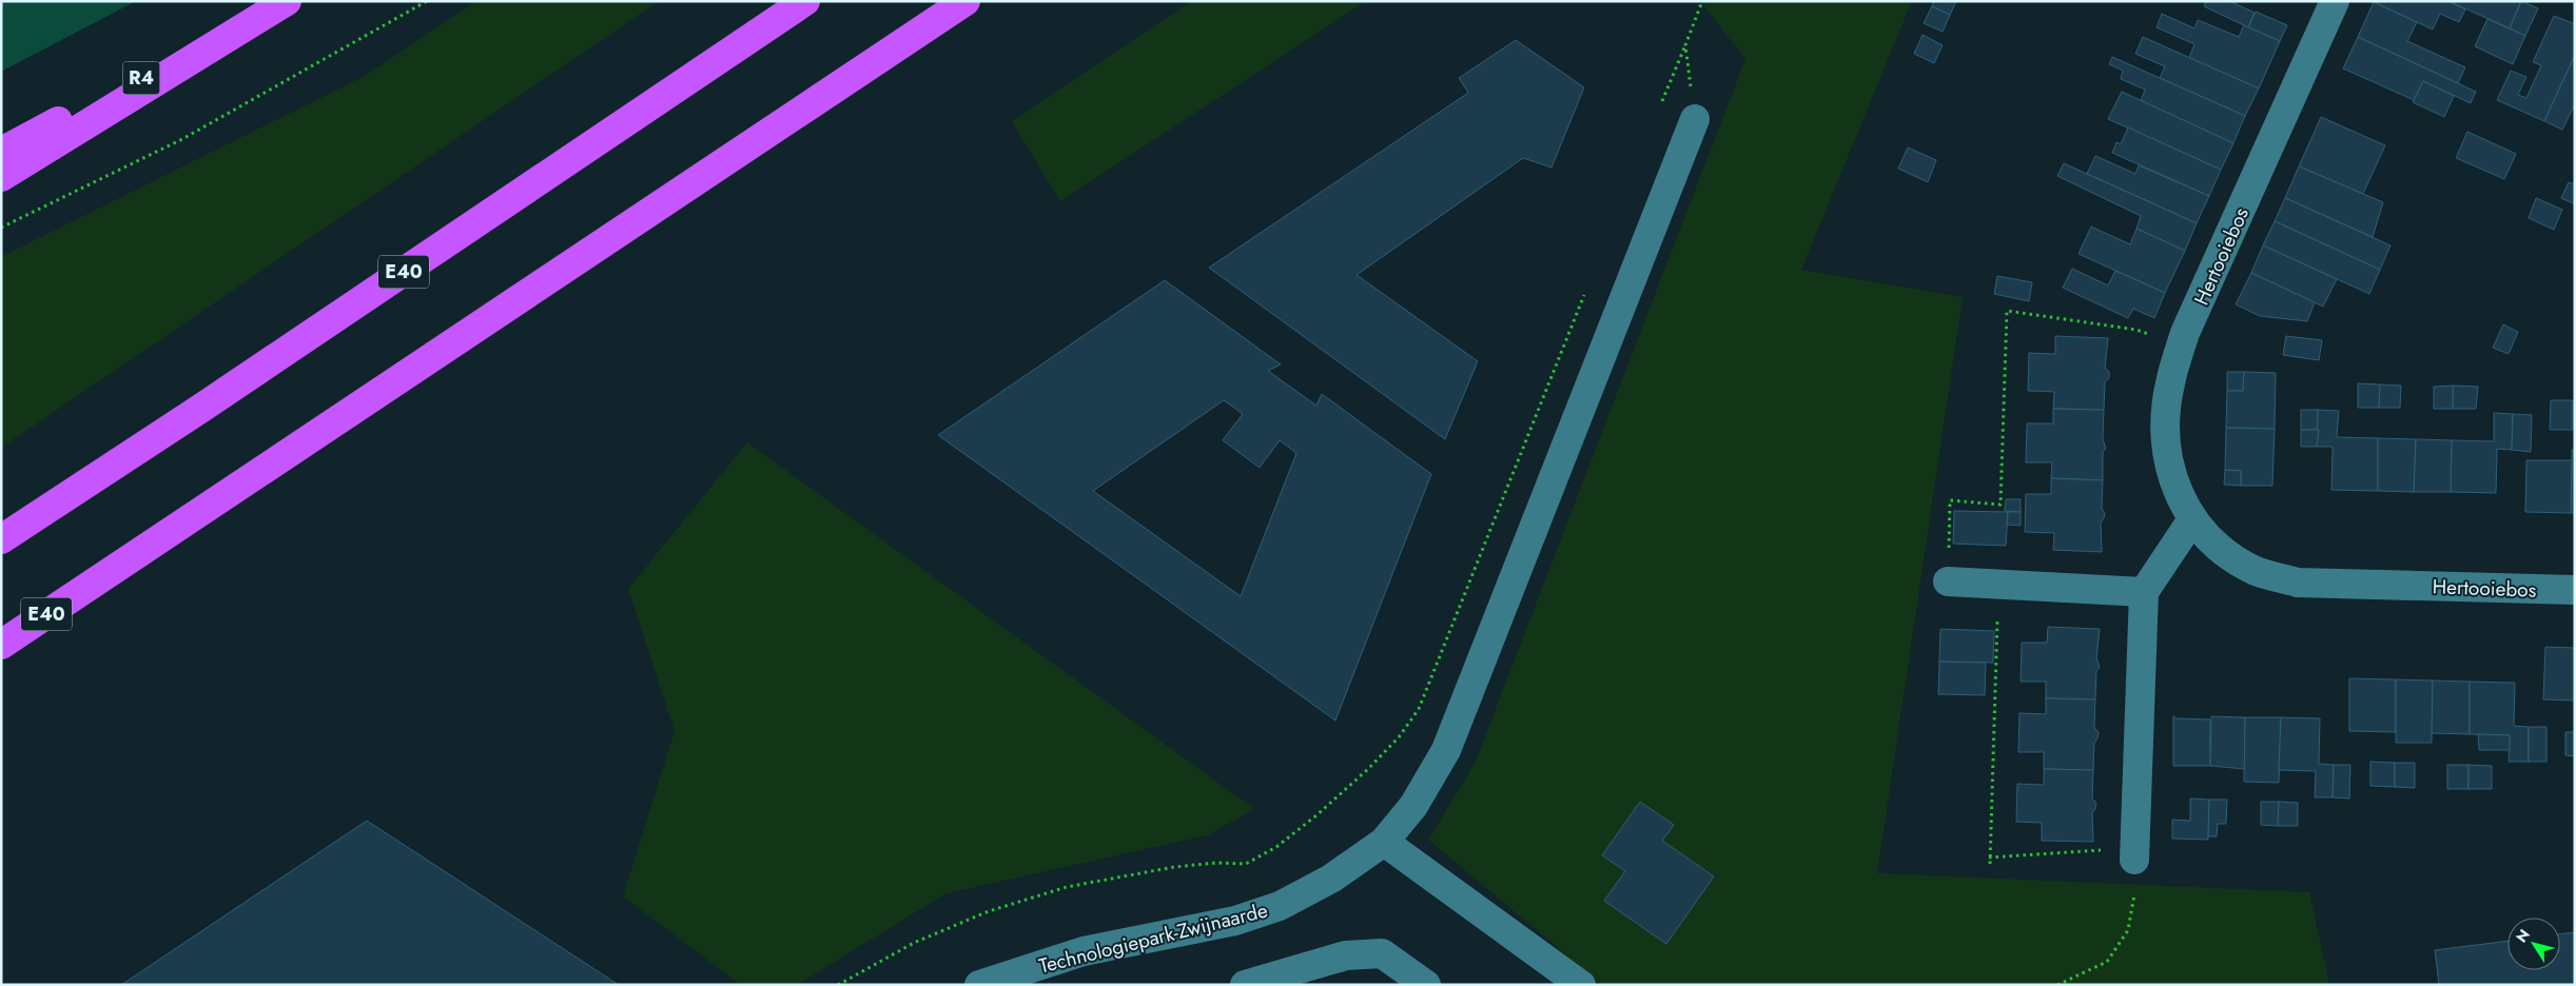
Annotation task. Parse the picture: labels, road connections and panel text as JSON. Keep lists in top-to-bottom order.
{
  "streets": {
    "highway": ["R4", "E40"],
    "street": ["Hertooiebos", "Technologiepark-Zwijnaarde"]
  },
  "north": "top left"
}
